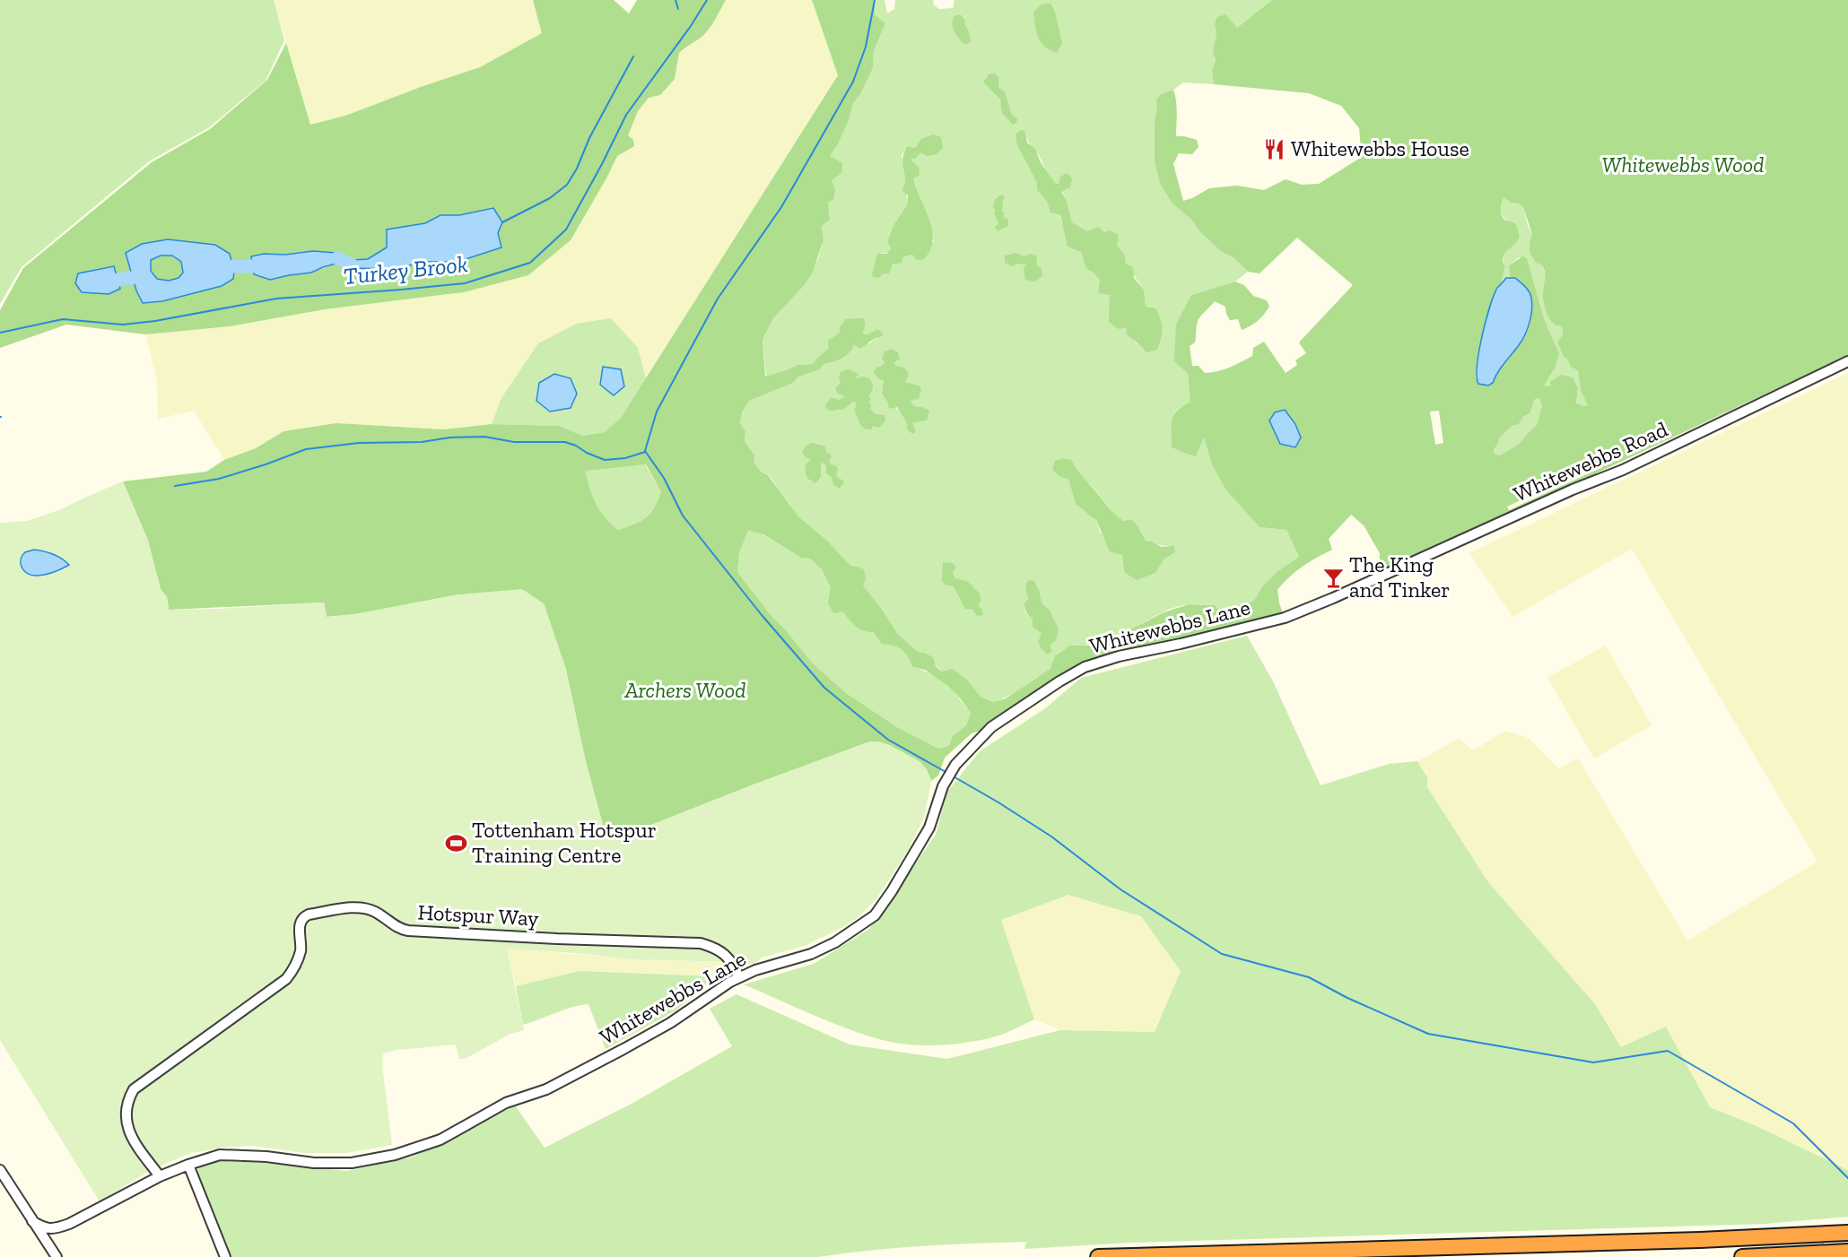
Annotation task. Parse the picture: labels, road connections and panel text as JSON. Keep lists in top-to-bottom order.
{
  "streets": {
    "street": ["Whitewebbs Road", "Whitewebbs Lane", "Hotspur Way"]
  },
  "crossings": [
    ["Whitewebbs Road", "Whitewebbs Lane"],
    ["Whitewebbs Lane", "Hotspur Way"]
  ],
  "water": ["Turkey Brook"],
  "parks": ["Whitewebbs Wood", "Archers Wood"],
  "places": {
    "restaurant": ["Whitewebbs House"],
    "bar": ["The King and Tinker"],
    "sports": ["Tottenham Hotspur Training Centre"]
  }
}
